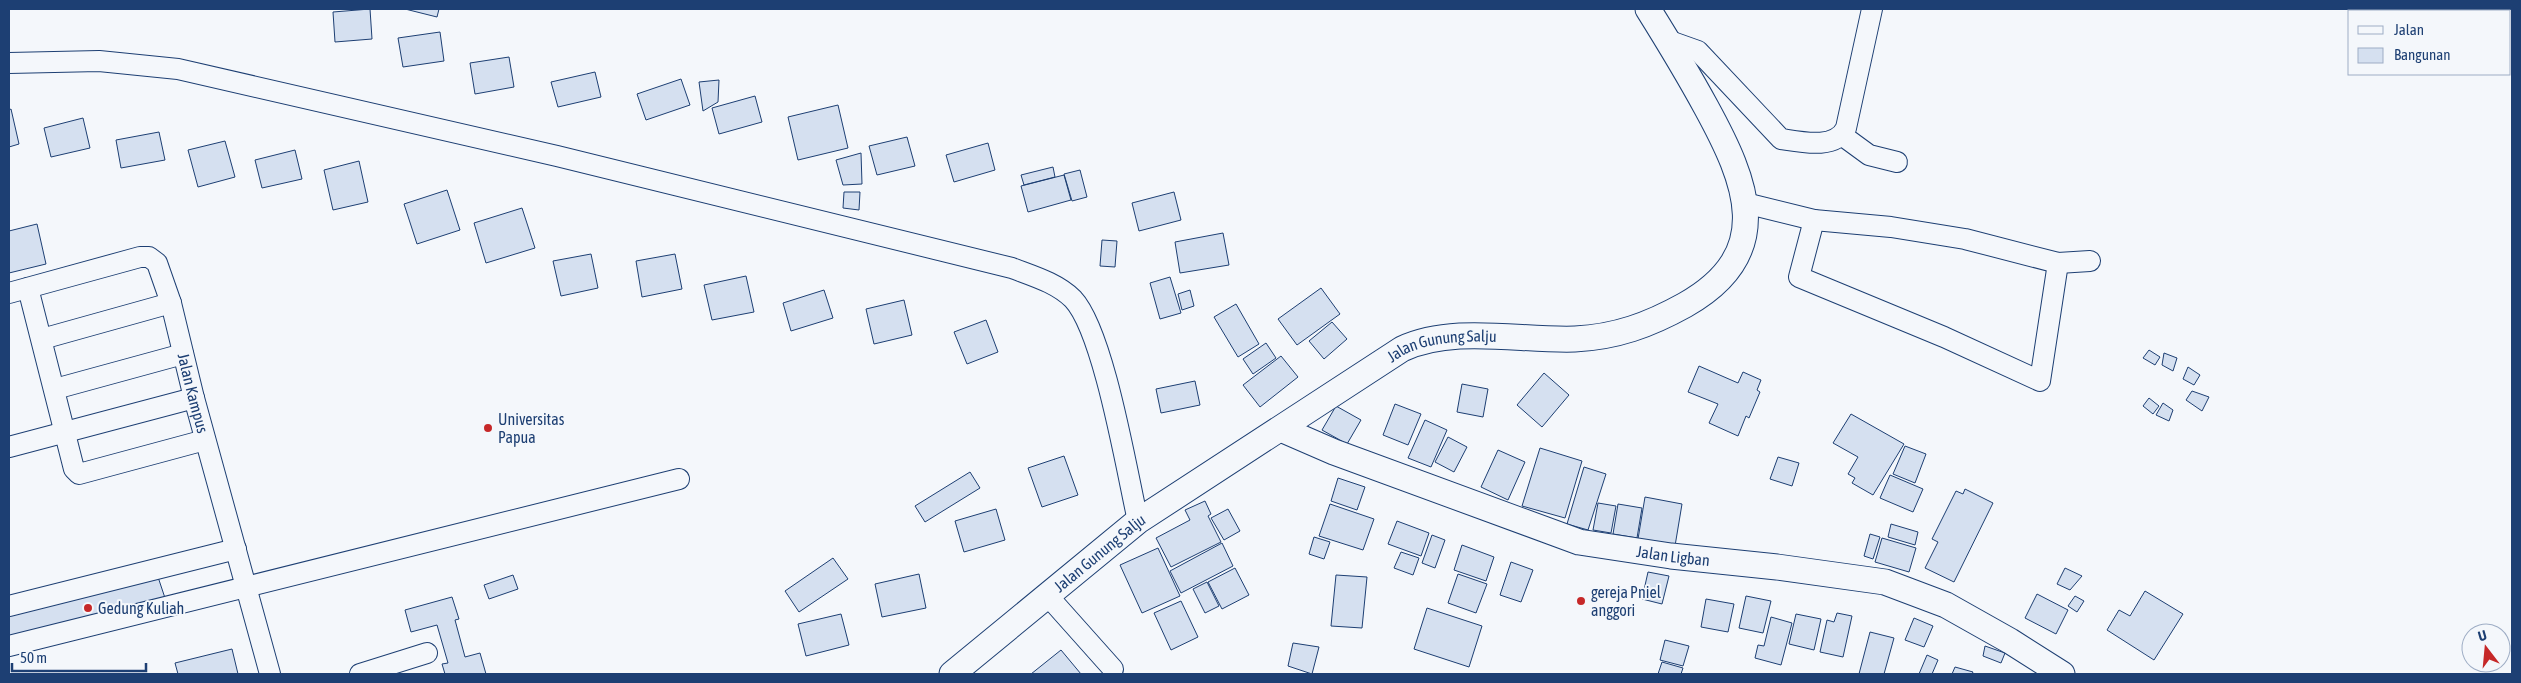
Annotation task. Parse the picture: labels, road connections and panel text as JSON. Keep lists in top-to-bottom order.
{
  "streets": {
    "main road": ["Jalan Gunung Salju", "Jalan Ligban"],
    "street": ["Jalan Kampus"]
  },
  "crossings": [
    ["Jalan Gunung Salju", "Jalan Ligban"]
  ],
  "places": ["Universitas Papua", "gereja Pniel anggori", "Gedung Kuliah"],
  "legend": ["Jalan", "Bangunan"],
  "scale_bar": "50 m",
  "north": "top"
}
